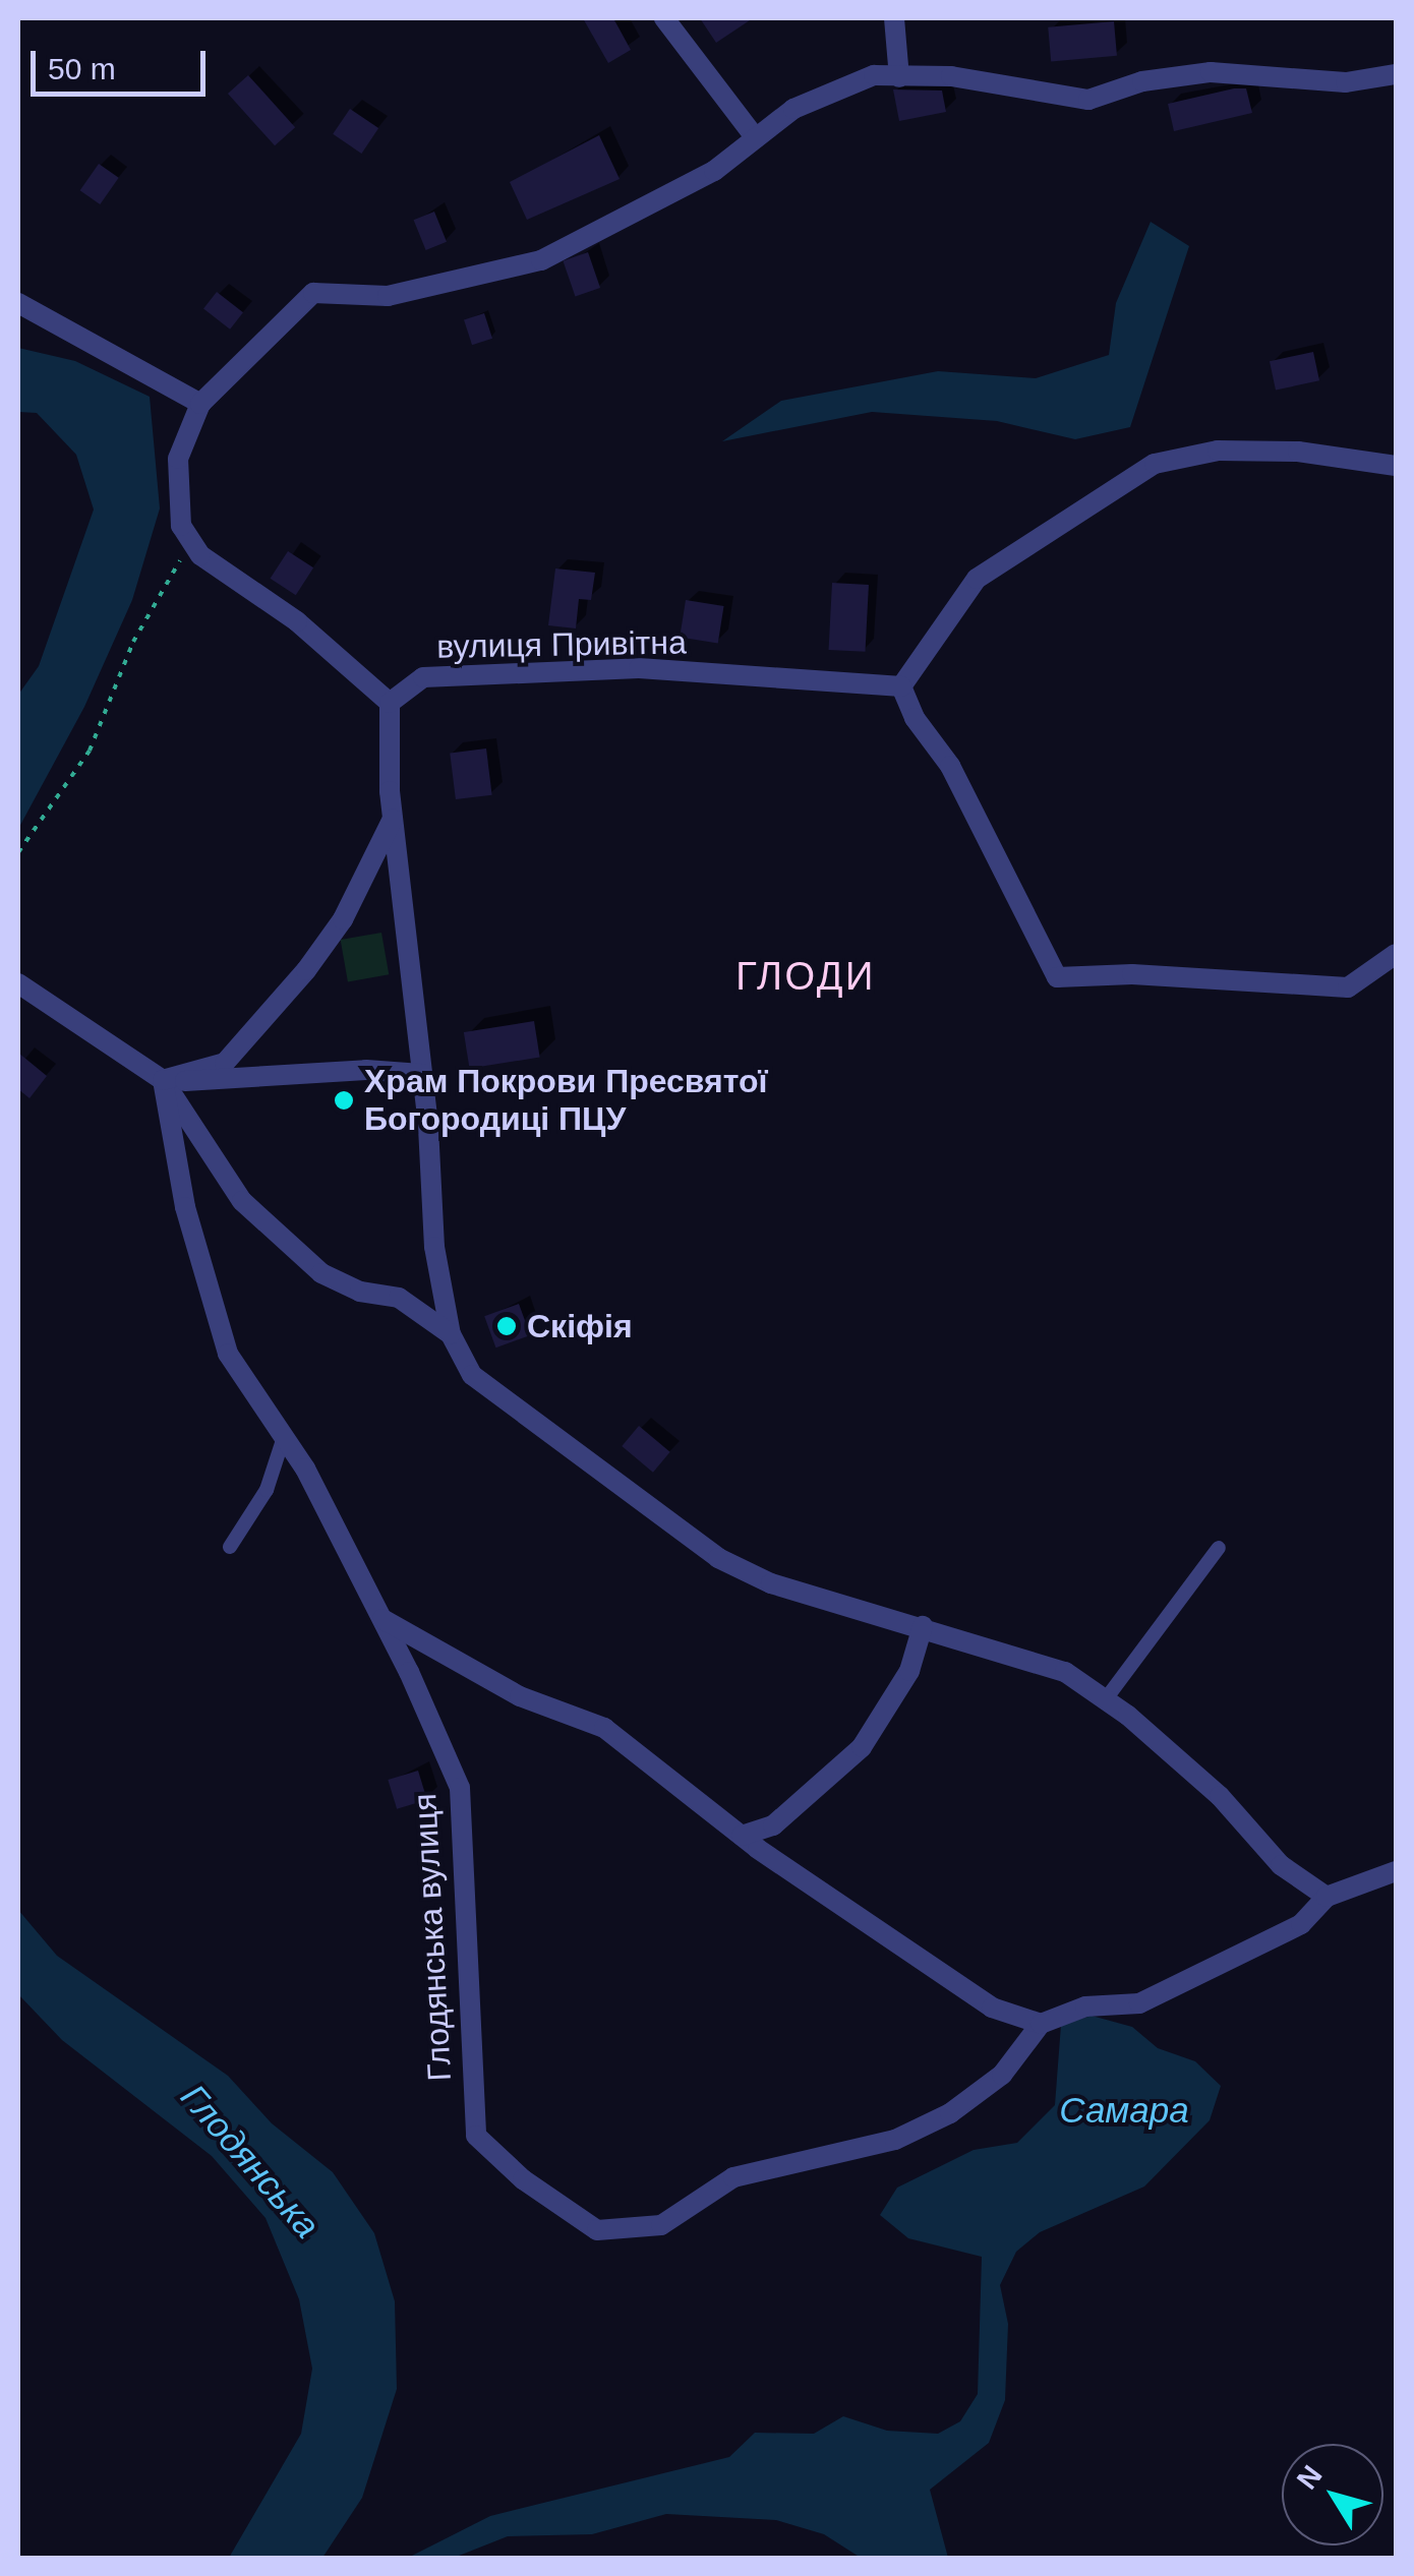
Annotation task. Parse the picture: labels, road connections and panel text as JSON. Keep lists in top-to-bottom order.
{
  "streets": {
    "street": ["вулиця Привітна", "Глодянська вулиця"]
  },
  "districts": ["ГЛОДИ"],
  "water": ["Самара", "Глодянська"],
  "places": ["Храм Покрови Пресвятої Богородиці ПЦУ", "Скіфія"],
  "scale_bar": "50 m",
  "north": "top left"
}
